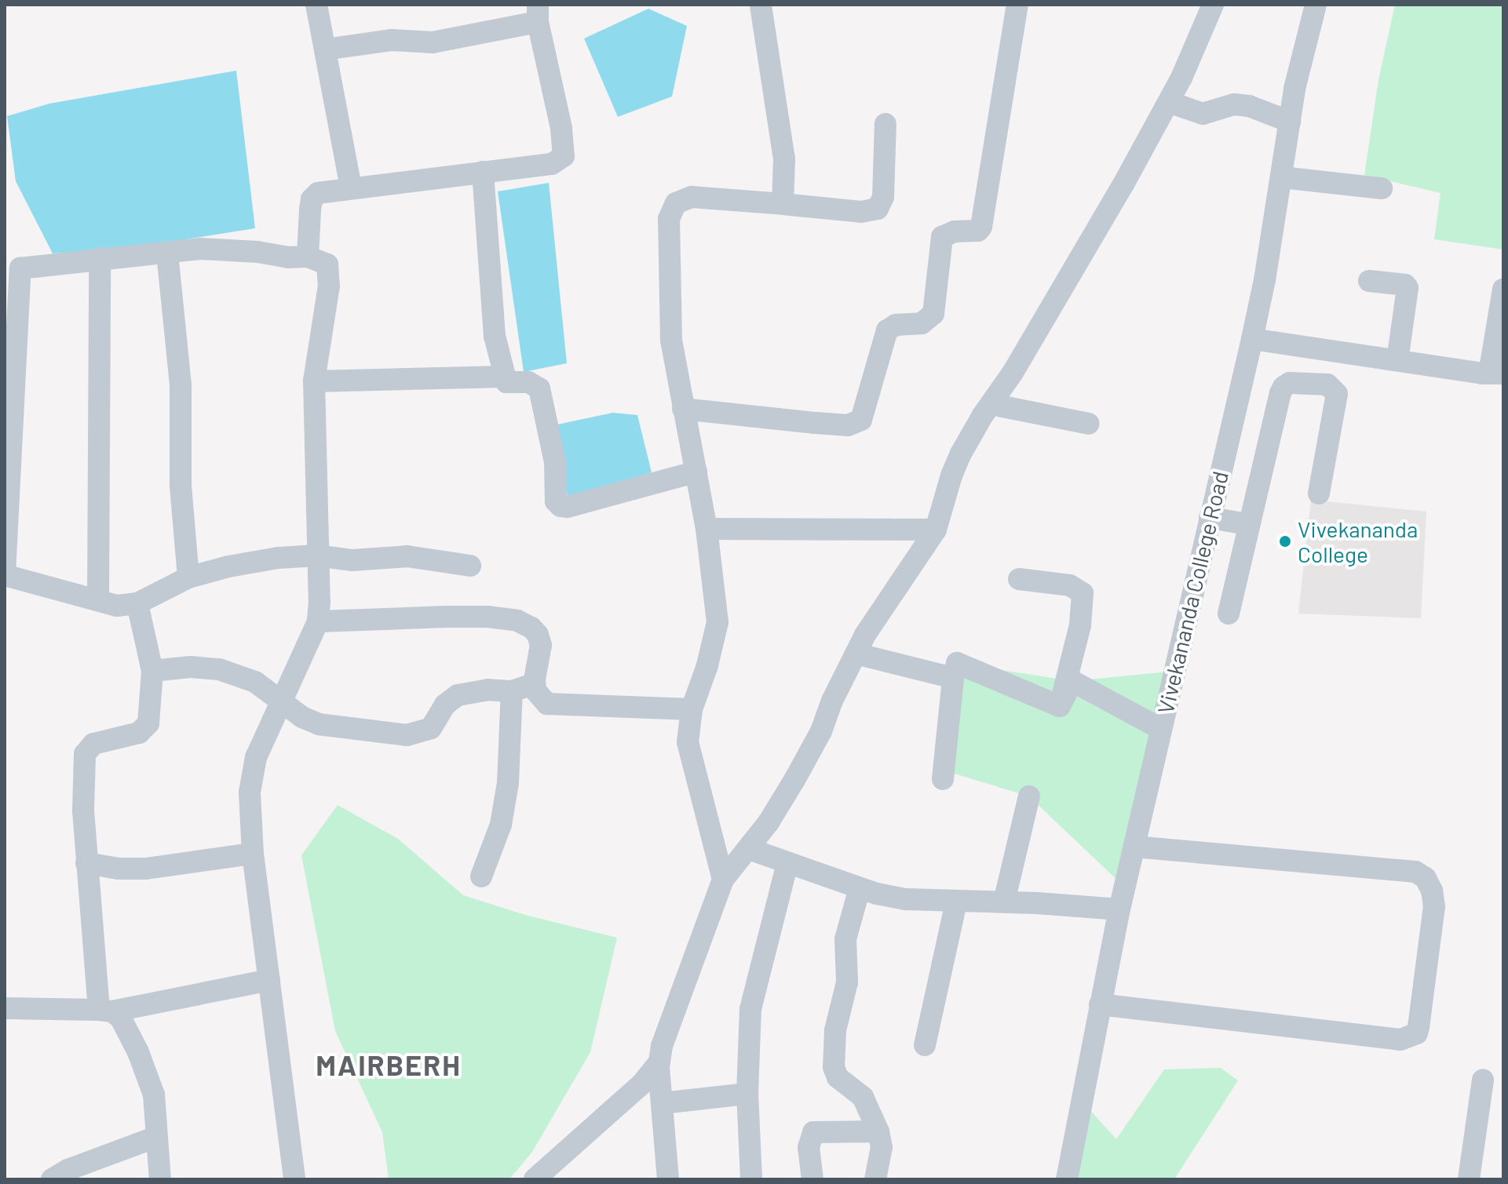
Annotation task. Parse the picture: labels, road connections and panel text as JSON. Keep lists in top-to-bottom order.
{
  "streets": {
    "street": ["Vivekananda College Road"]
  },
  "districts": ["MAIRBERH"],
  "places": ["Vivekananda College"]
}
